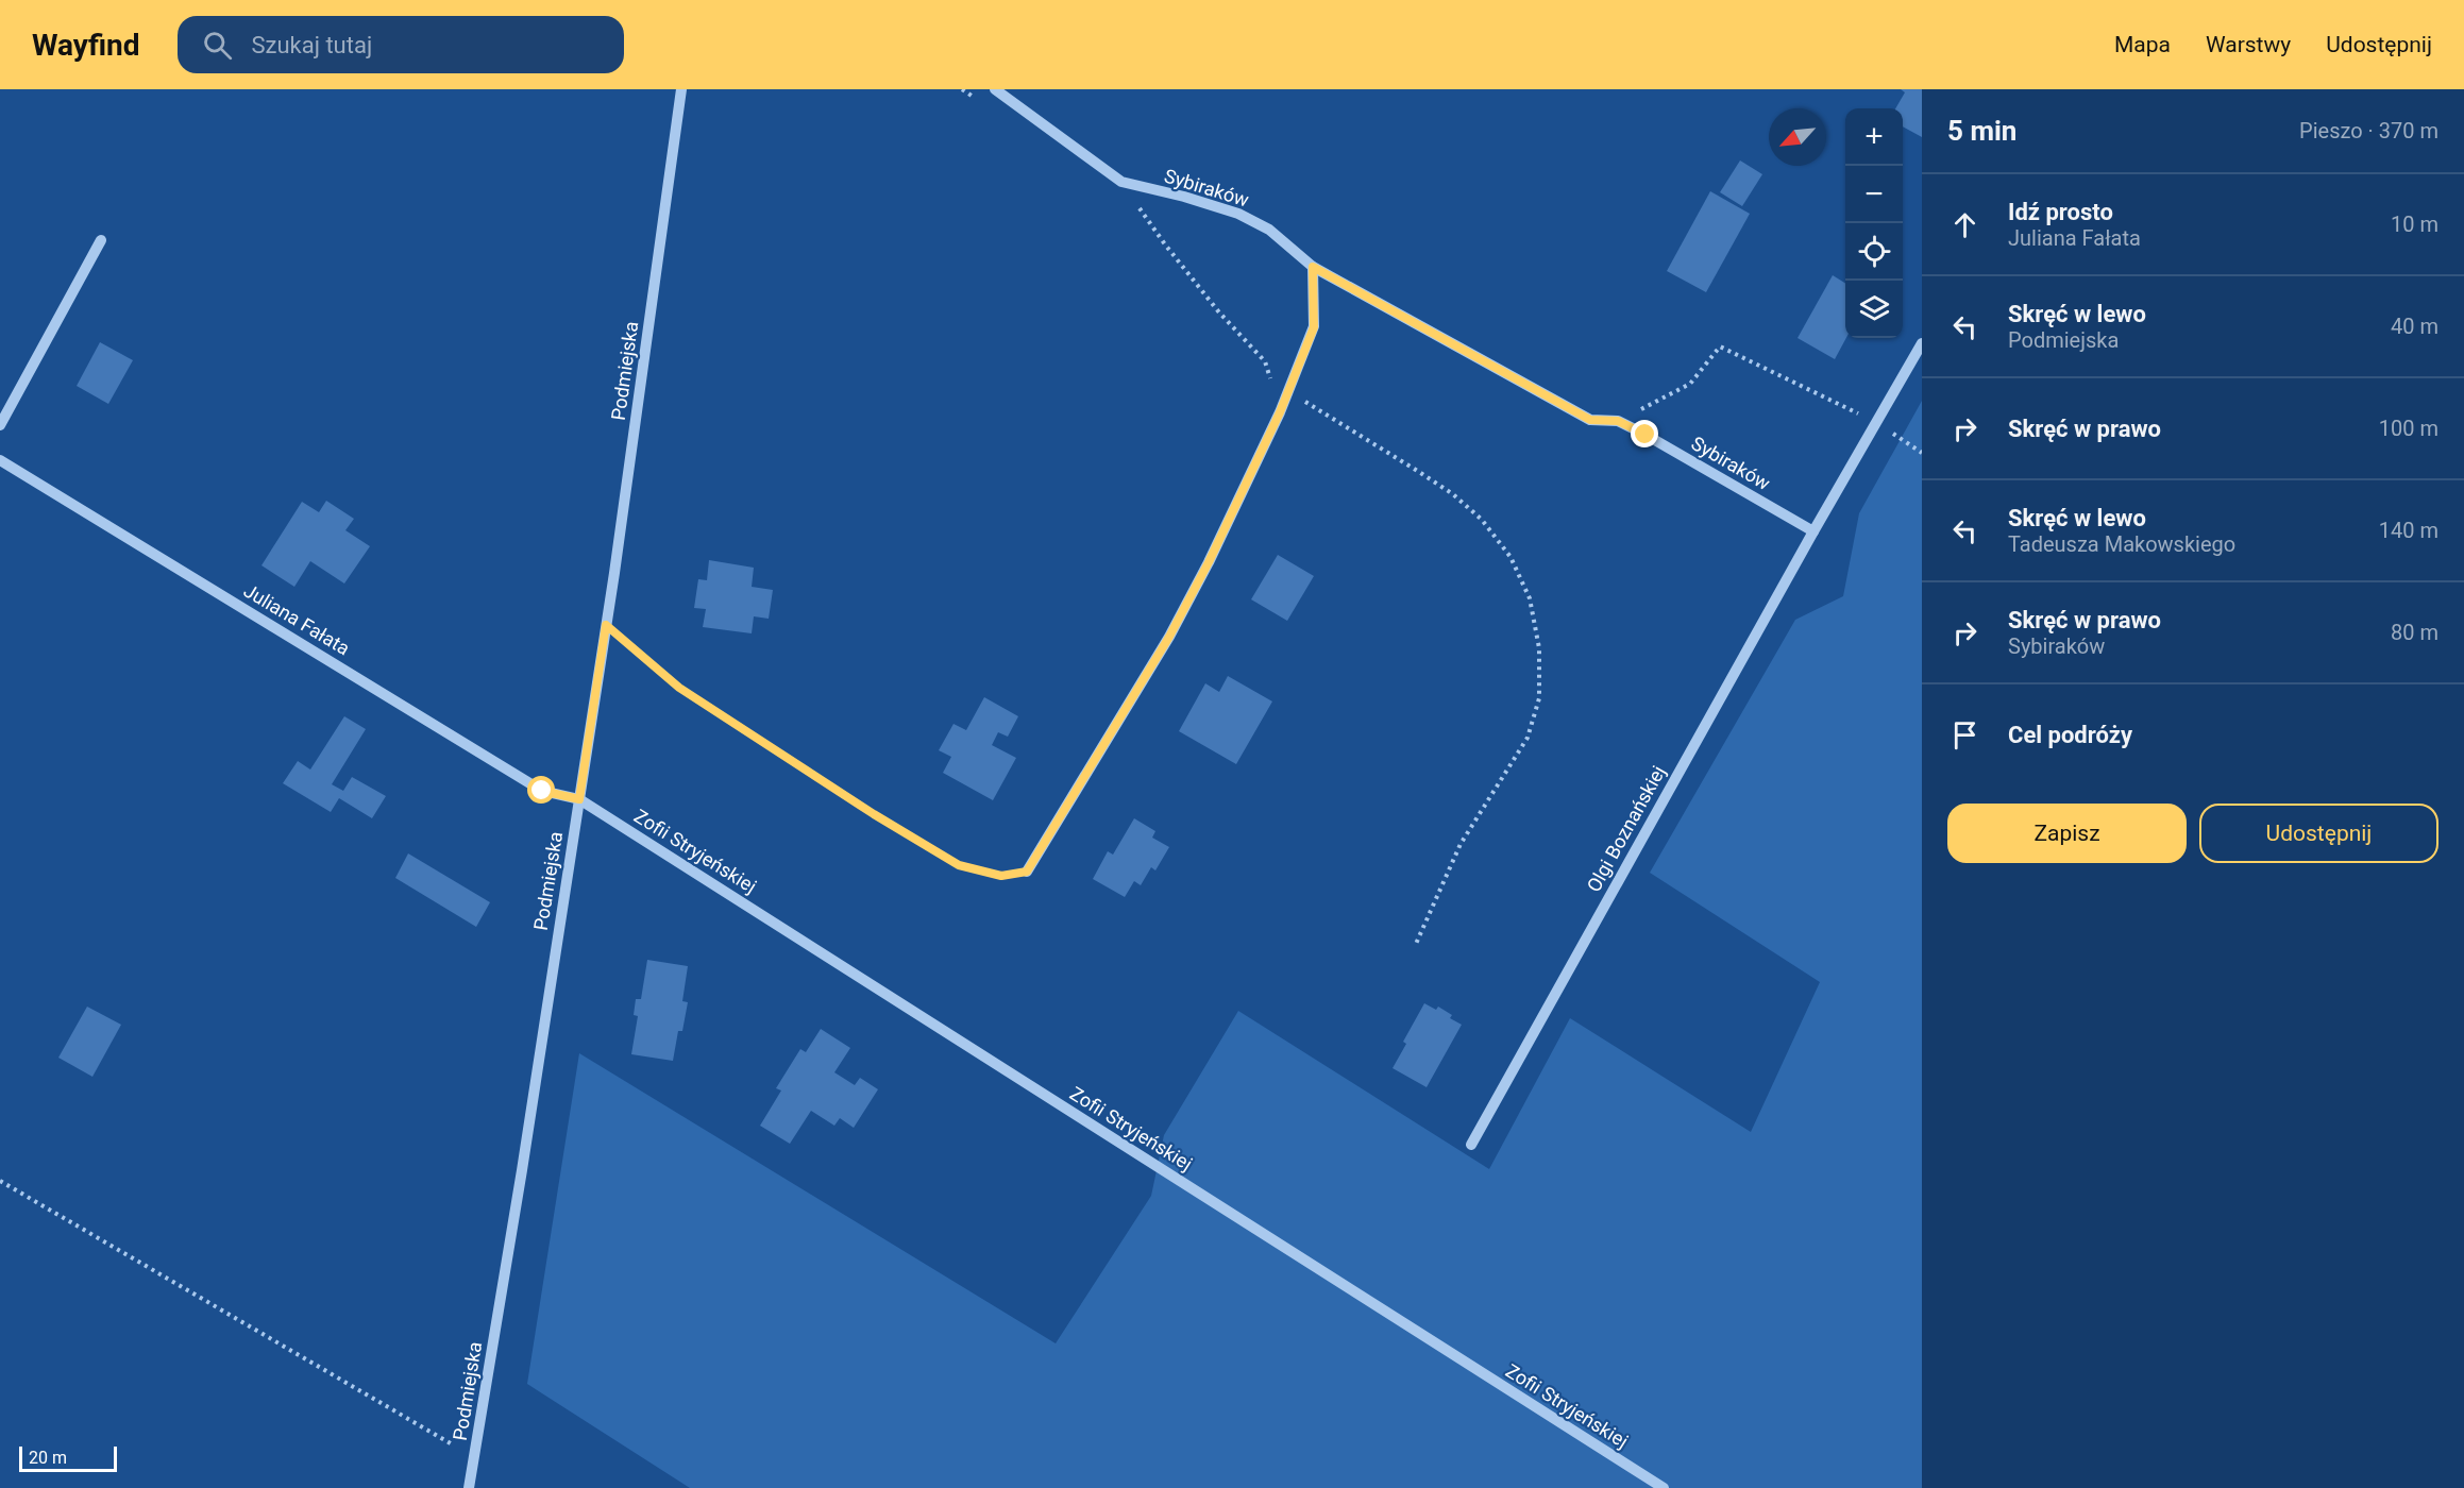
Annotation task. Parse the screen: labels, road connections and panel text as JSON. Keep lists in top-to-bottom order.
{
  "streets": {
    "street": [
      "Sybiraków",
      "Podmiejska",
      "Juliana Fałata",
      "Olgi Boznańskiej",
      "Zofii Stryjeńskiej"
    ]
  },
  "crossings": [
    ["Sybiraków", "Olgi Boznańskiej"],
    ["Podmiejska", "Juliana Fałata"],
    ["Podmiejska", "Zofii Stryjeńskiej"],
    ["Juliana Fałata", "Zofii Stryjeńskiej"]
  ],
  "scale_bar": "20 m",
  "north": "bottom left",
  "page": {
    "header": "Wayfind",
    "search": "Szukaj tutaj",
    "nav": ["Mapa", "Warstwy", "Udostępnij"],
    "heading": ["5 min", "Pieszo · 370 m"],
    "map_buttons": ["+", "−"],
    "list": [
      ["Idź prosto", "Juliana Fałata", "10 m"],
      ["Skręć w lewo", "Podmiejska", "40 m"],
      ["Skręć w prawo", "100 m"],
      ["Skręć w lewo", "Tadeusza Makowskiego", "140 m"],
      ["Skręć w prawo", "Sybiraków", "80 m"],
      "Cel podróży"
    ],
    "buttons": ["Zapisz", "Udostępnij"],
    "scale": "20 m"
  }
}
